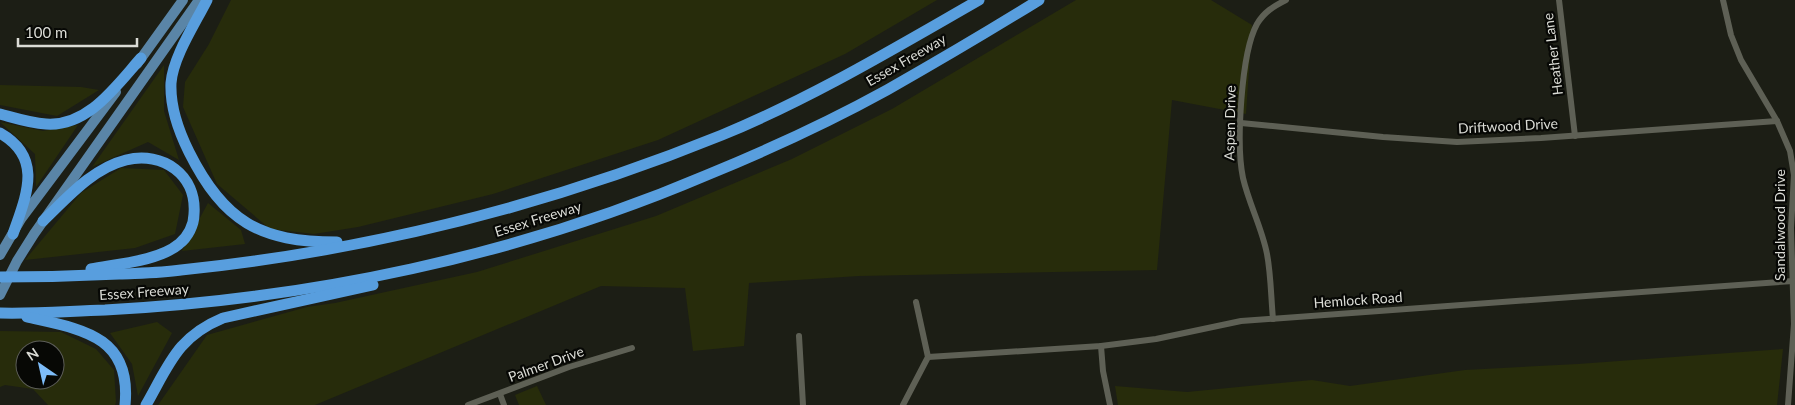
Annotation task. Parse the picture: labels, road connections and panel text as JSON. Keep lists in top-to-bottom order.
{
  "streets": {
    "highway": ["Essex Freeway"],
    "street": [
      "Heather Lane",
      "Aspen Drive",
      "Driftwood Drive",
      "Sandalwood Drive",
      "Hemlock Road",
      "Palmer Drive"
    ]
  },
  "crossings": [
    ["Heather Lane", "Driftwood Drive"],
    ["Aspen Drive", "Driftwood Drive"],
    ["Aspen Drive", "Hemlock Road"],
    ["Driftwood Drive", "Sandalwood Drive"],
    ["Sandalwood Drive", "Hemlock Road"]
  ],
  "scale_bar": "100 m",
  "north": "top left"
}
